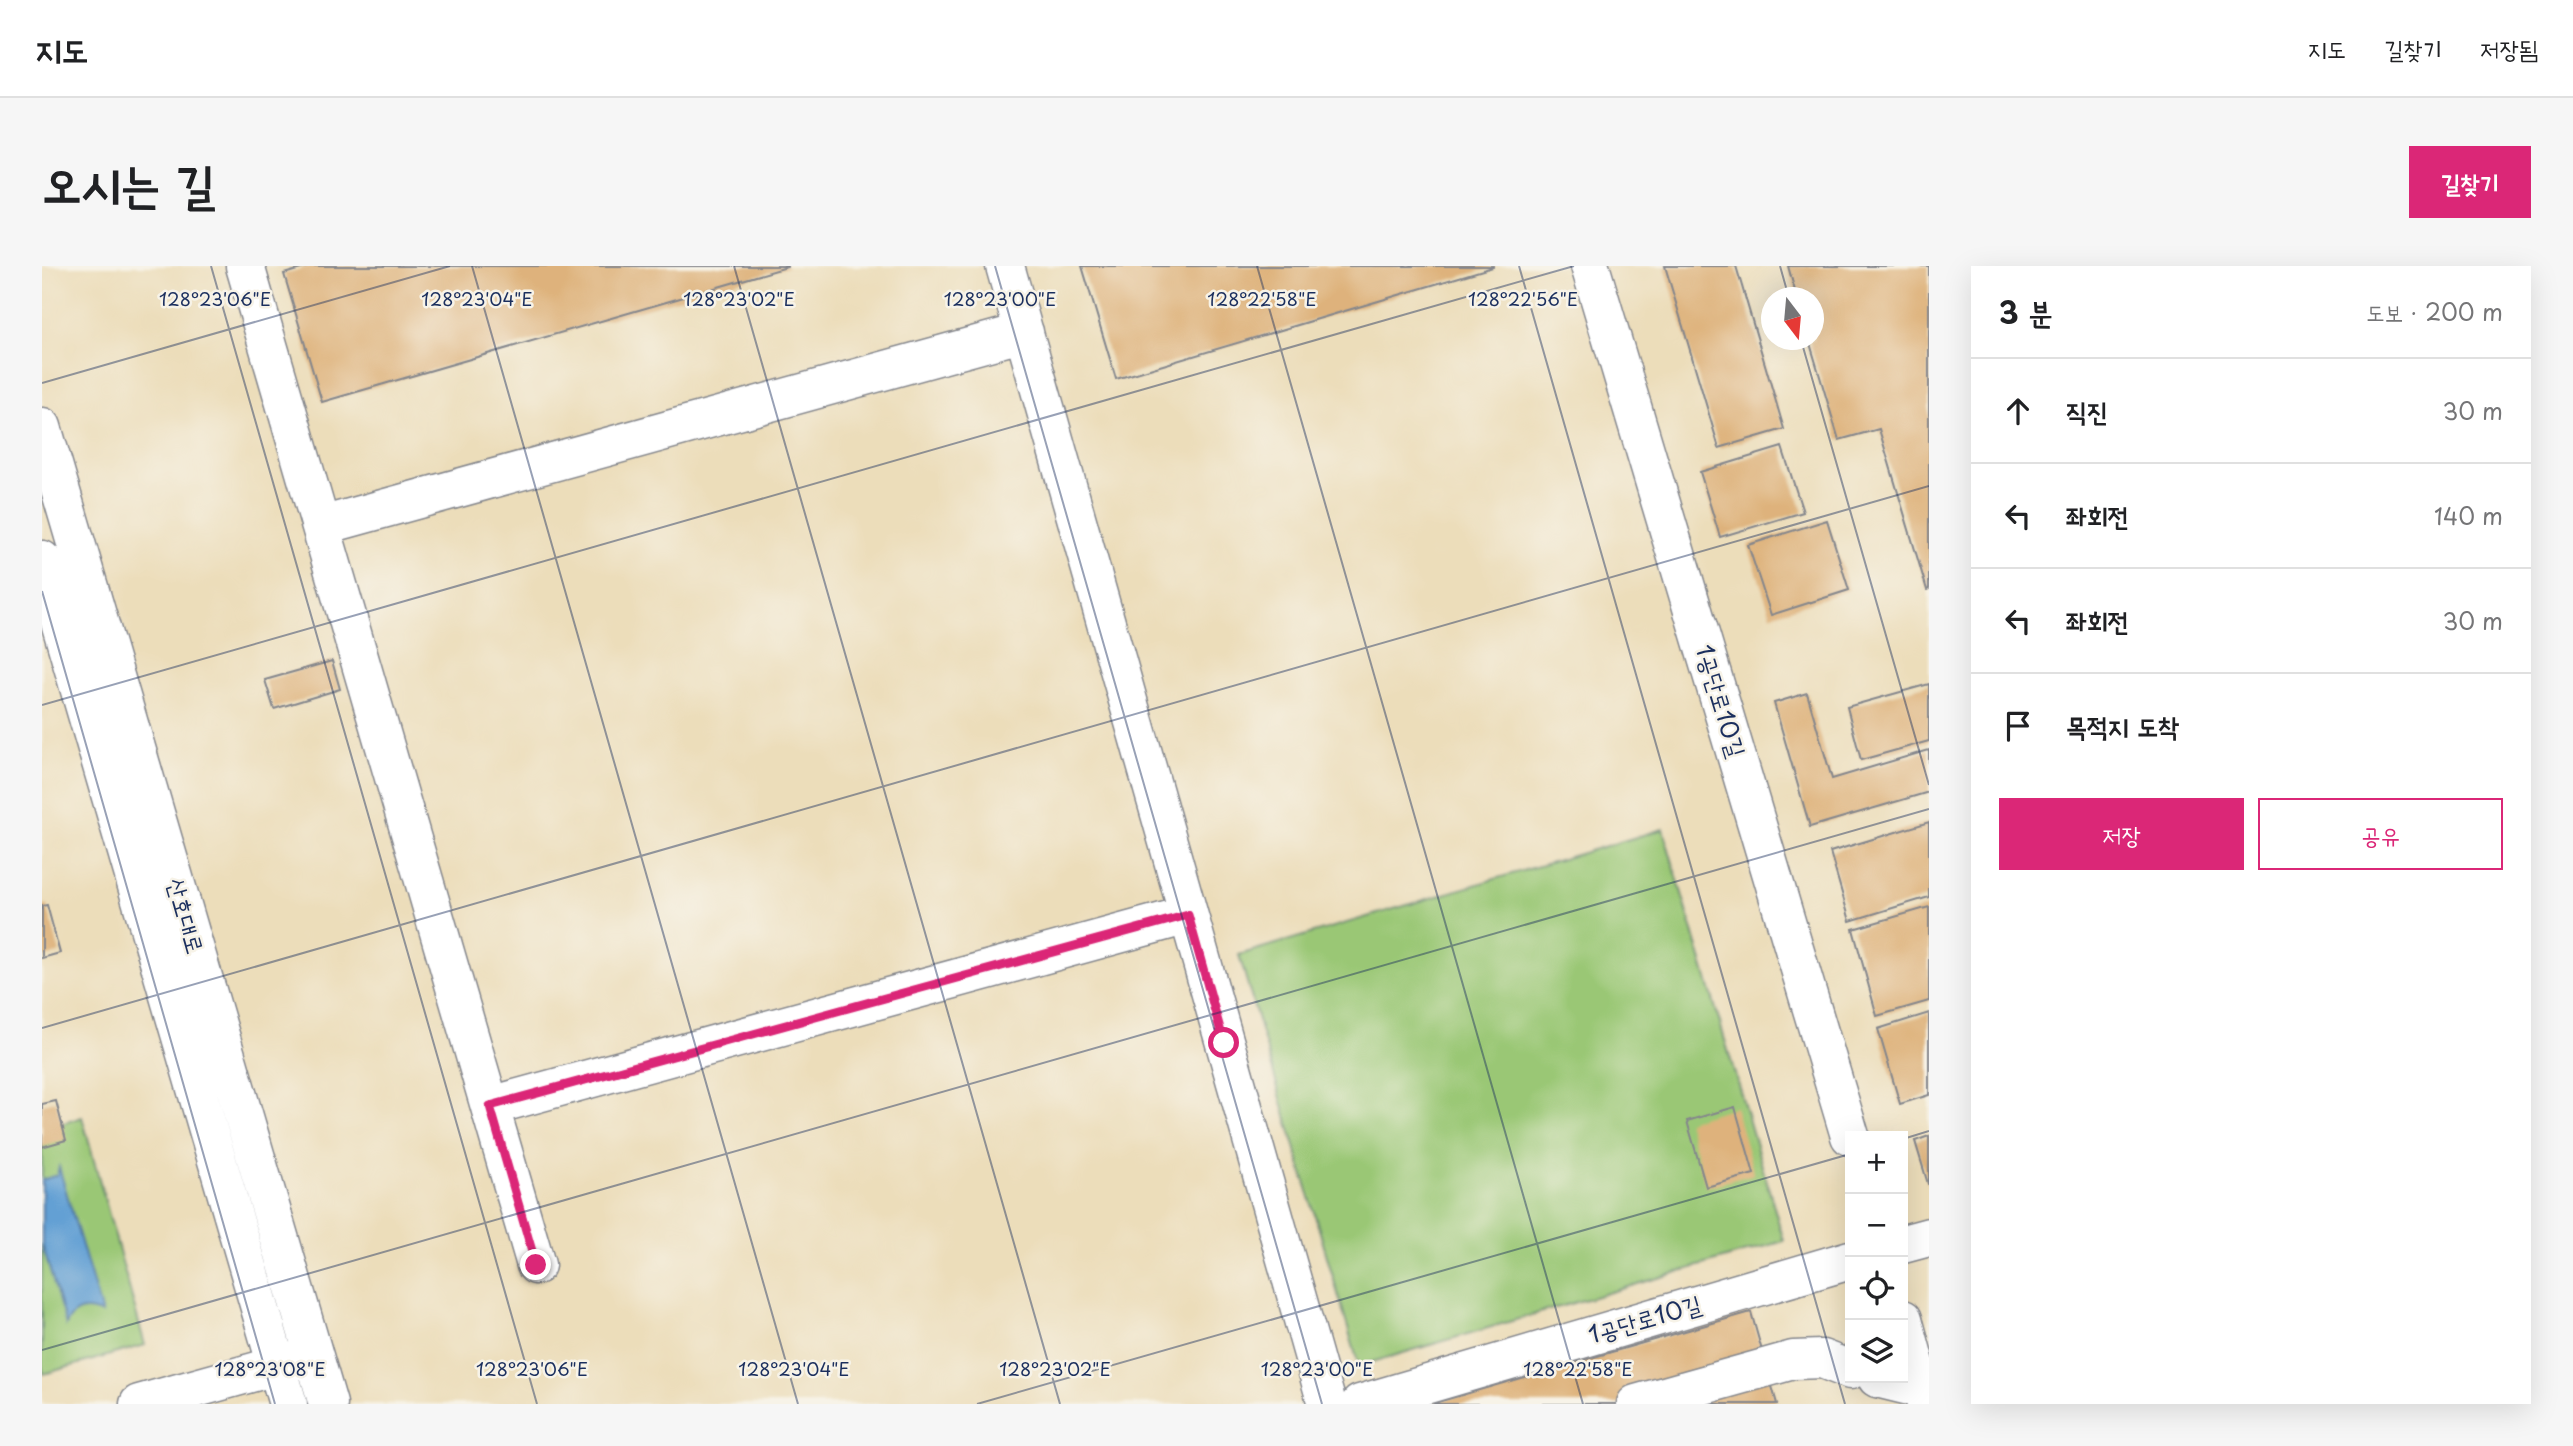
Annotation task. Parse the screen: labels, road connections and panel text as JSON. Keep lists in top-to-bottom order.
{
  "streets": {
    "main road": ["1공단로10길", "산호대로"]
  },
  "north": "bottom",
  "page": {
    "header": "지도",
    "nav": ["지도", "길찾기", "저장됨"],
    "title": "오시는 길",
    "buttons": [
      "길찾기",
      ["저장", "공유"]
    ],
    "heading": ["3 분", "도보 · 200 m"],
    "list": [
      ["직진", "30 m"],
      ["좌회전", "140 m"],
      ["좌회전", "30 m"],
      "목적지 도착"
    ],
    "map_buttons": ["+", "−"]
  },
  "coordinates": [
    "128°23'06\"E",
    "128°23'04\"E",
    "128°23'02\"E",
    "128°23'00\"E",
    "128°22'58\"E",
    "128°22'56\"E",
    "128°23'08\"E"
  ]
}
